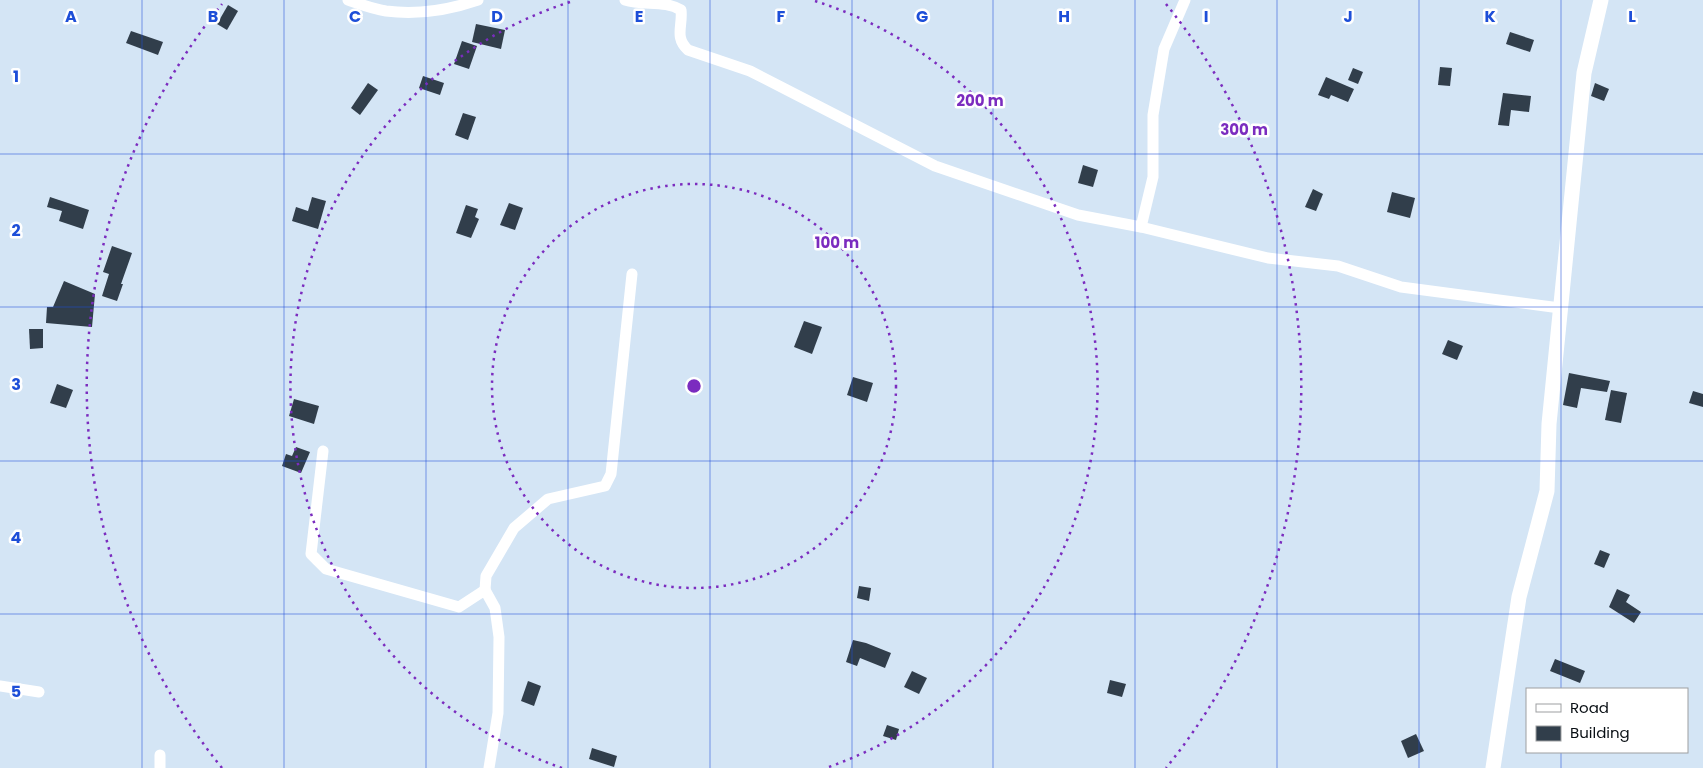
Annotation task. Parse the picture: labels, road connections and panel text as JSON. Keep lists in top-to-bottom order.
{
  "legend": ["Road", "Building"],
  "grid": {
    "columns": [
      "A",
      "B",
      "C",
      "D",
      "E",
      "F",
      "G",
      "H",
      "I",
      "J",
      "K",
      "L"
    ],
    "rows": [
      "1",
      "2",
      "3",
      "4",
      "5"
    ]
  },
  "rings": ["200 m", "300 m", "100 m"]
}
